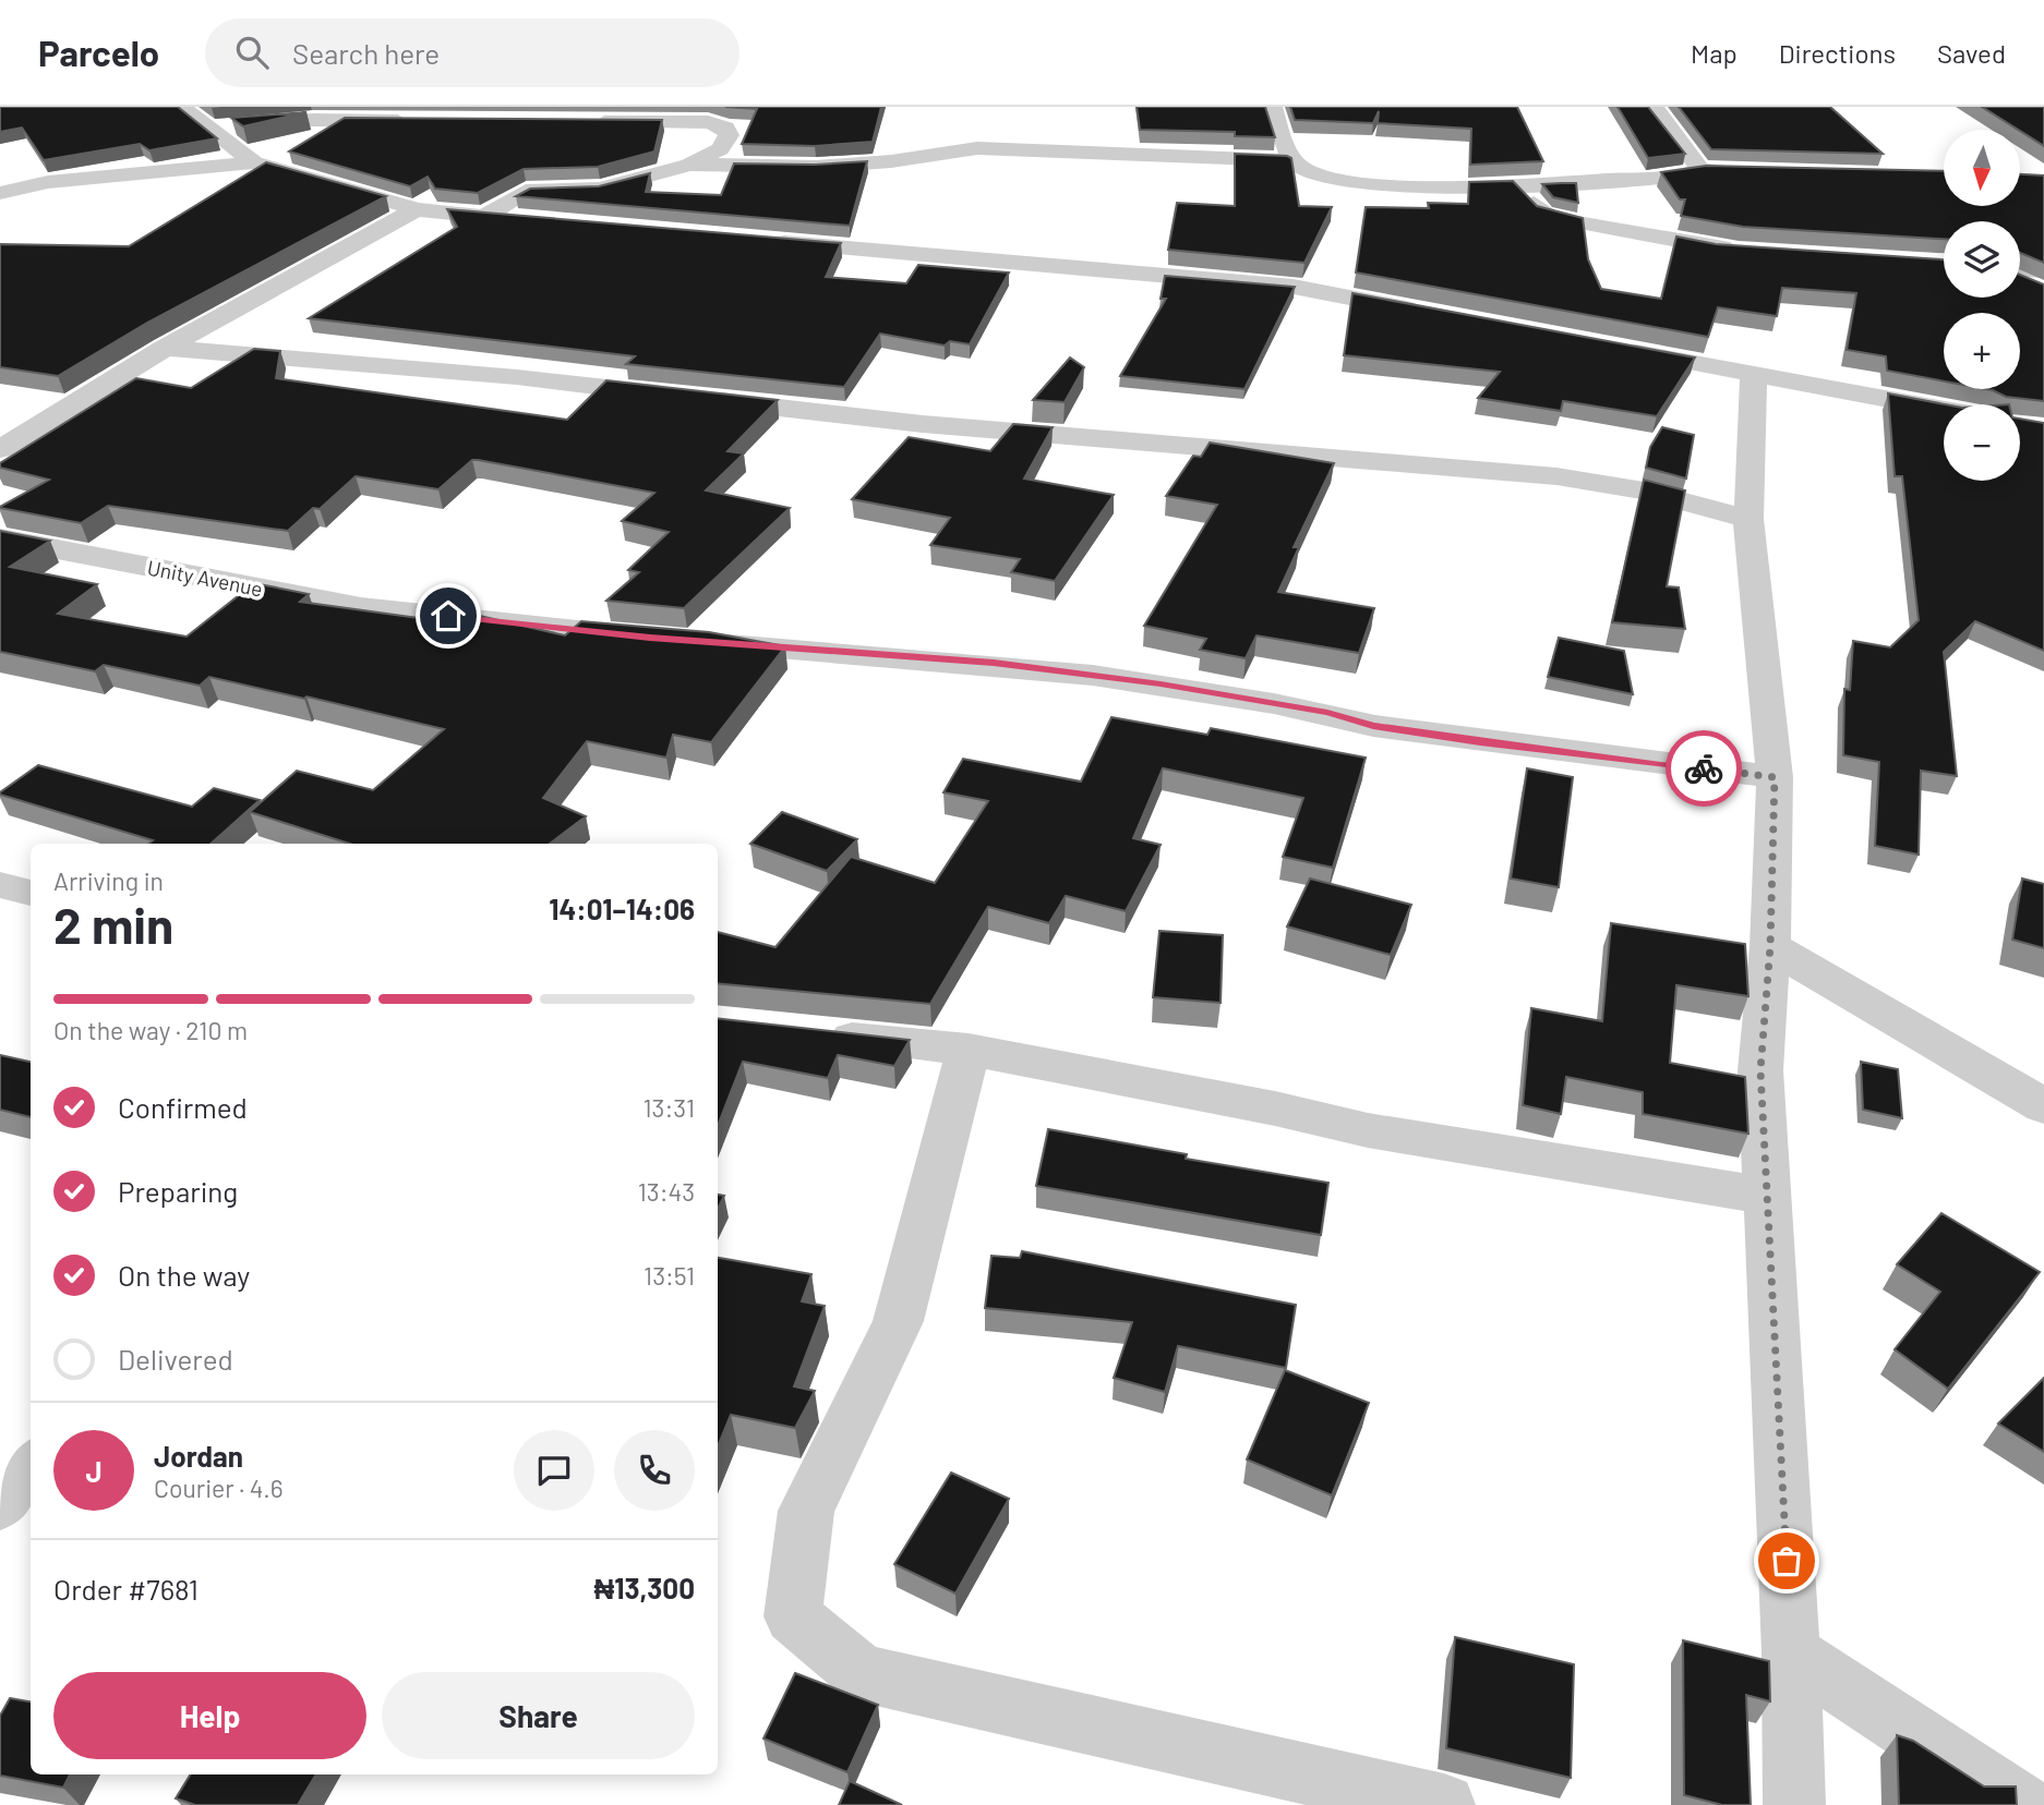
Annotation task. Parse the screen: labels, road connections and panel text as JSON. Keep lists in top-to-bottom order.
{
  "streets": {
    "street": ["Unity Avenue"]
  },
  "north": "bottom",
  "page": {
    "header": "Parcelo",
    "search": "Search here",
    "nav": ["Map", "Directions", "Saved"],
    "map_buttons": ["+", "−"],
    "heading": ["2 min", "Arriving in", "14:01–14:06"],
    "panel": [
      "Jordan",
      "Courier · 4.6",
      "Order #7681",
      "₦13,300"
    ],
    "bar": "On the way · 210 m",
    "list": [
      ["Confirmed", "13:31"],
      ["Preparing", "13:43"],
      ["On the way", "13:51"],
      "Delivered"
    ],
    "round": "J",
    "buttons": ["Help", "Share"]
  }
}
